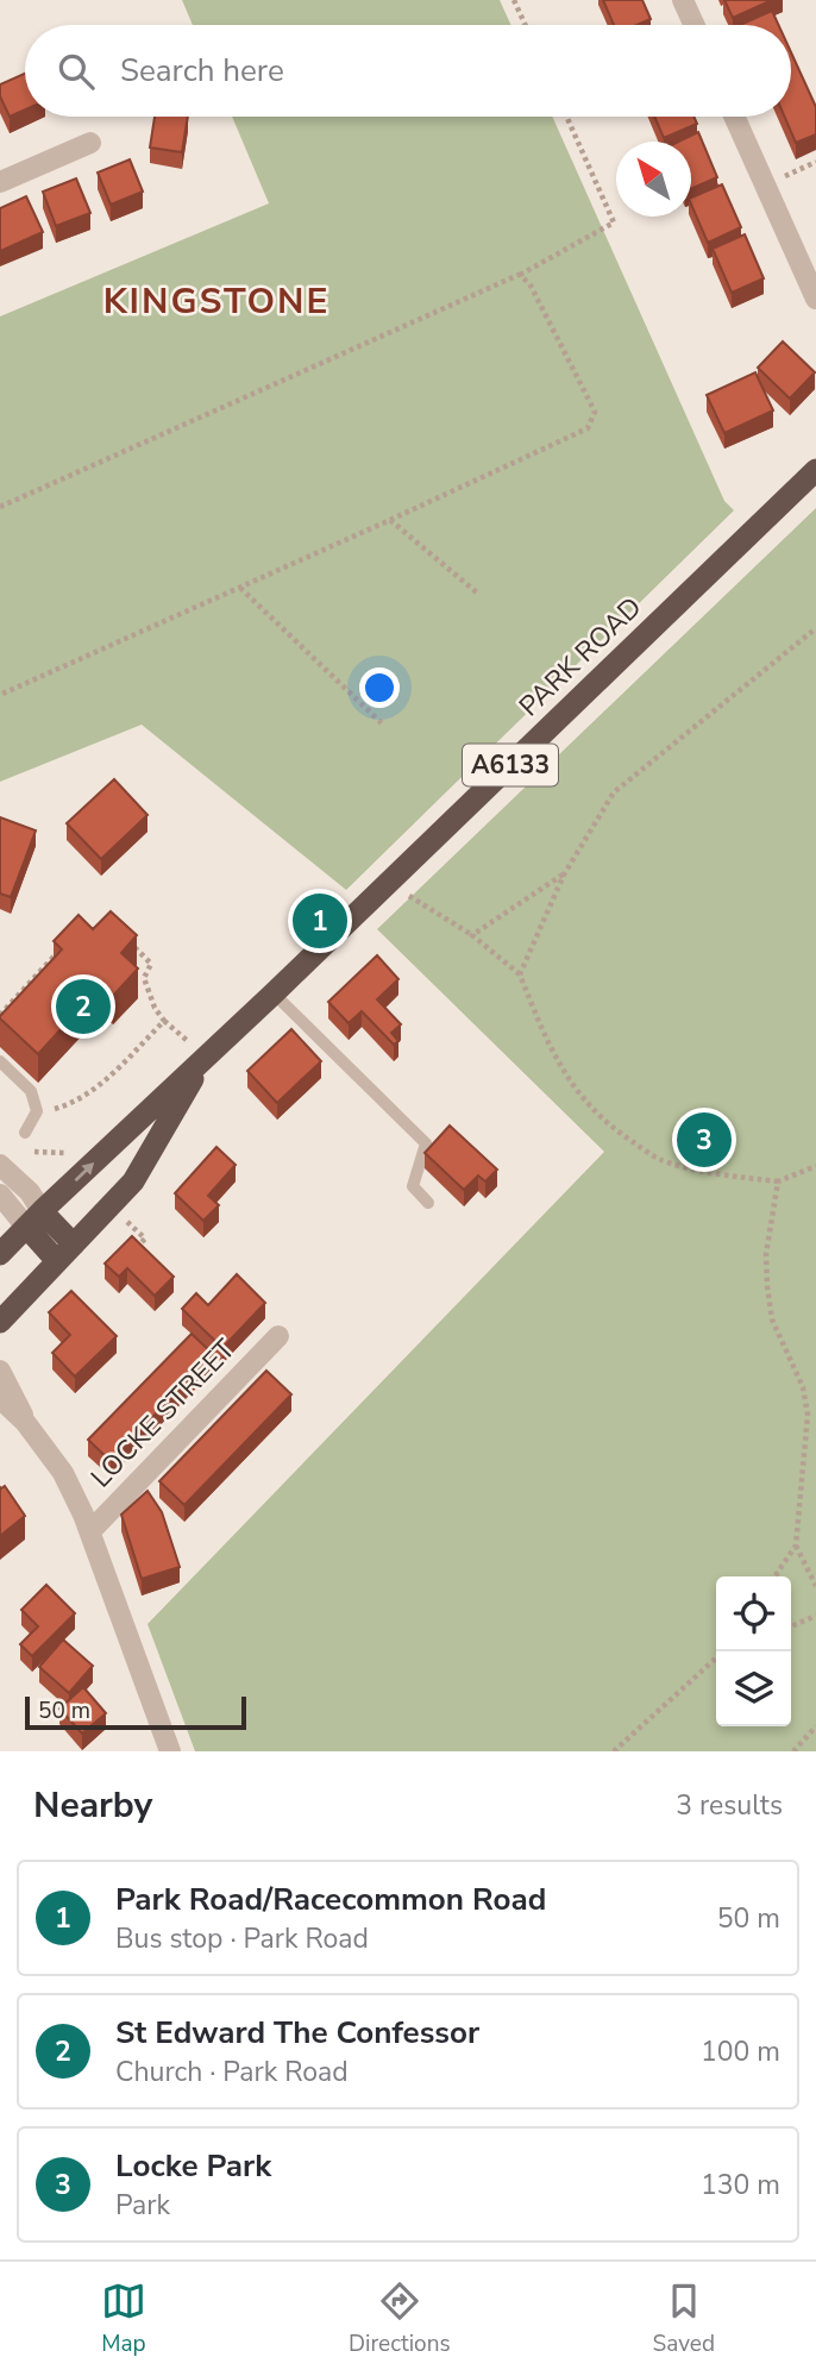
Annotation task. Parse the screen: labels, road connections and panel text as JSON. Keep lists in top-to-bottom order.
{
  "streets": {
    "highway": ["PARK ROAD", "A6133"],
    "street": ["LOCKE STREET"]
  },
  "districts": ["KINGSTONE"],
  "scale_bar": "50 m",
  "north": "top left",
  "page": {
    "search": "Search here",
    "pins": ["1", "2", "3"],
    "scale": "50 m",
    "heading": ["Nearby", "3 results"],
    "list": [
      {
        "mark": "1",
        "name": "Park Road/Racecommon Road",
        "note": "Bus stop · Park Road",
        "value": "50 m"
      },
      {
        "mark": "2",
        "name": "St Edward The Confessor",
        "note": "Church · Park Road",
        "value": "100 m"
      },
      {
        "mark": "3",
        "name": "Locke Park",
        "note": "Park",
        "value": "130 m"
      }
    ],
    "nav": ["Map", "Directions", "Saved"]
  }
}
